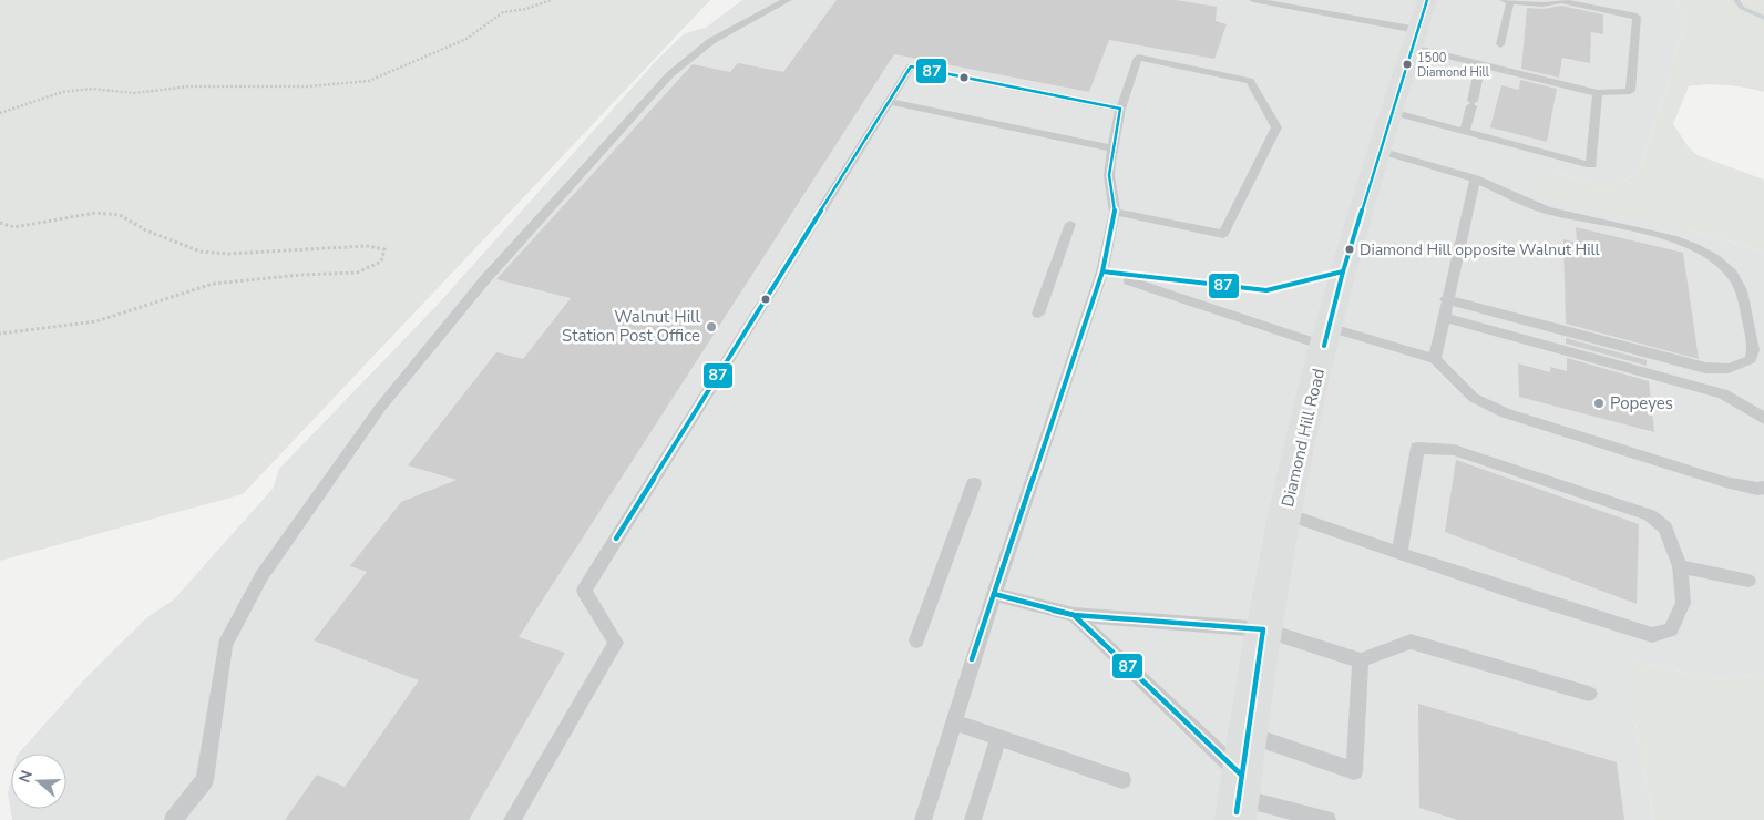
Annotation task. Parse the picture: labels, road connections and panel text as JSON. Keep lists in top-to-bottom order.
{
  "streets": {
    "main road": ["Diamond Hill Road"]
  },
  "places": [
    "1500 Diamond Hill",
    "Diamond Hill opposite Walnut Hill",
    "Walnut Hill Station Post Office",
    "Popeyes"
  ],
  "lines": ["transit line 87"],
  "north": "left"
}
